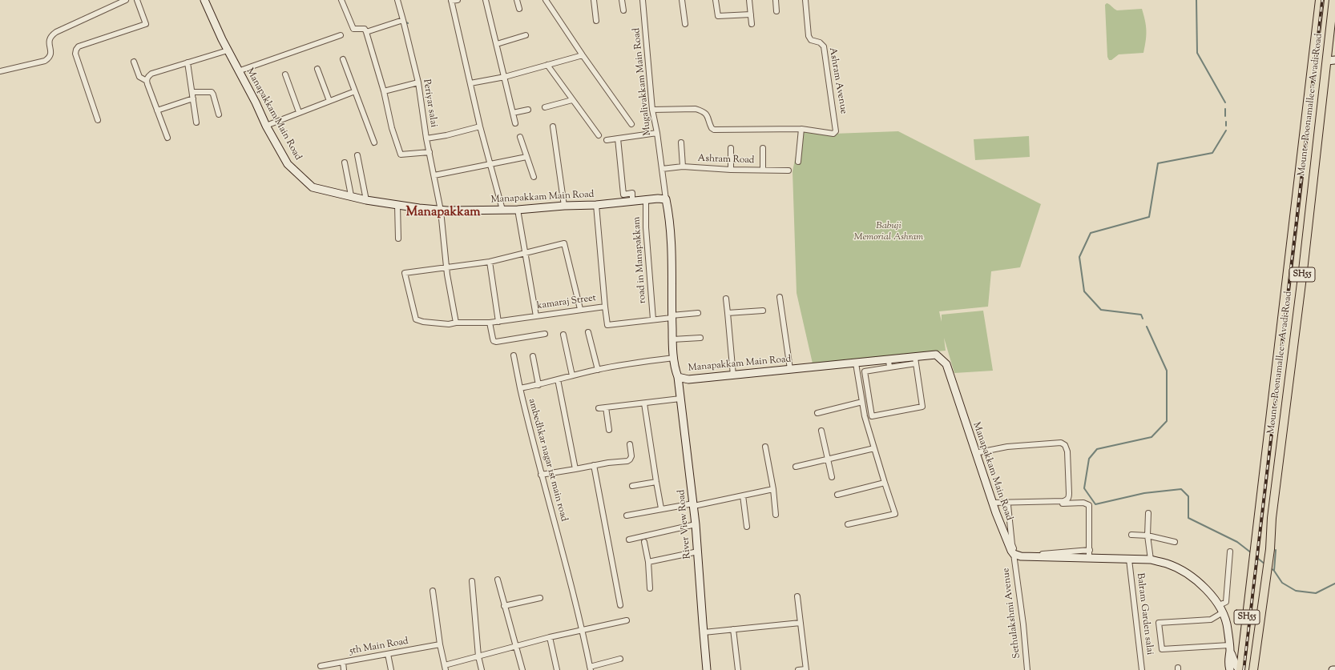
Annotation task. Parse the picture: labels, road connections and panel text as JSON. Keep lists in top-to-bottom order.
{
  "streets": {
    "main road": [
      "Mount - Poonamallee - Avadi Road",
      "Manapakkam Main Road",
      "SH55",
      "River View Road"
    ],
    "street": [
      "Ashram Avenue",
      "Mugalivakkam Main Road",
      "Periyar salai",
      "Ashram Road",
      "road in Manapakkam",
      "kamaraj Street",
      "ambedhkar nagar 1st main road",
      "Sethulakshmi Avenue",
      "Balram Garden salai",
      "5th Main Road"
    ]
  },
  "crossings": [
    ["Mugalivakkam Main Road", "Manapakkam Main Road"],
    ["Mugalivakkam Main Road", "Ashram Road"],
    ["Periyar salai", "Manapakkam Main Road"],
    ["Periyar salai", "kamaraj Street"],
    ["Manapakkam Main Road", "road in Manapakkam"],
    ["Manapakkam Main Road", "kamaraj Street"],
    ["Manapakkam Main Road", "ambedhkar nagar 1st main road"],
    ["Manapakkam Main Road", "River View Road"],
    ["Manapakkam Main Road", "Sethulakshmi Avenue"],
    ["road in Manapakkam", "kamaraj Street"]
  ],
  "districts": ["Manapakkam"],
  "parks": ["Babuji Memorial Ashram"]
}
